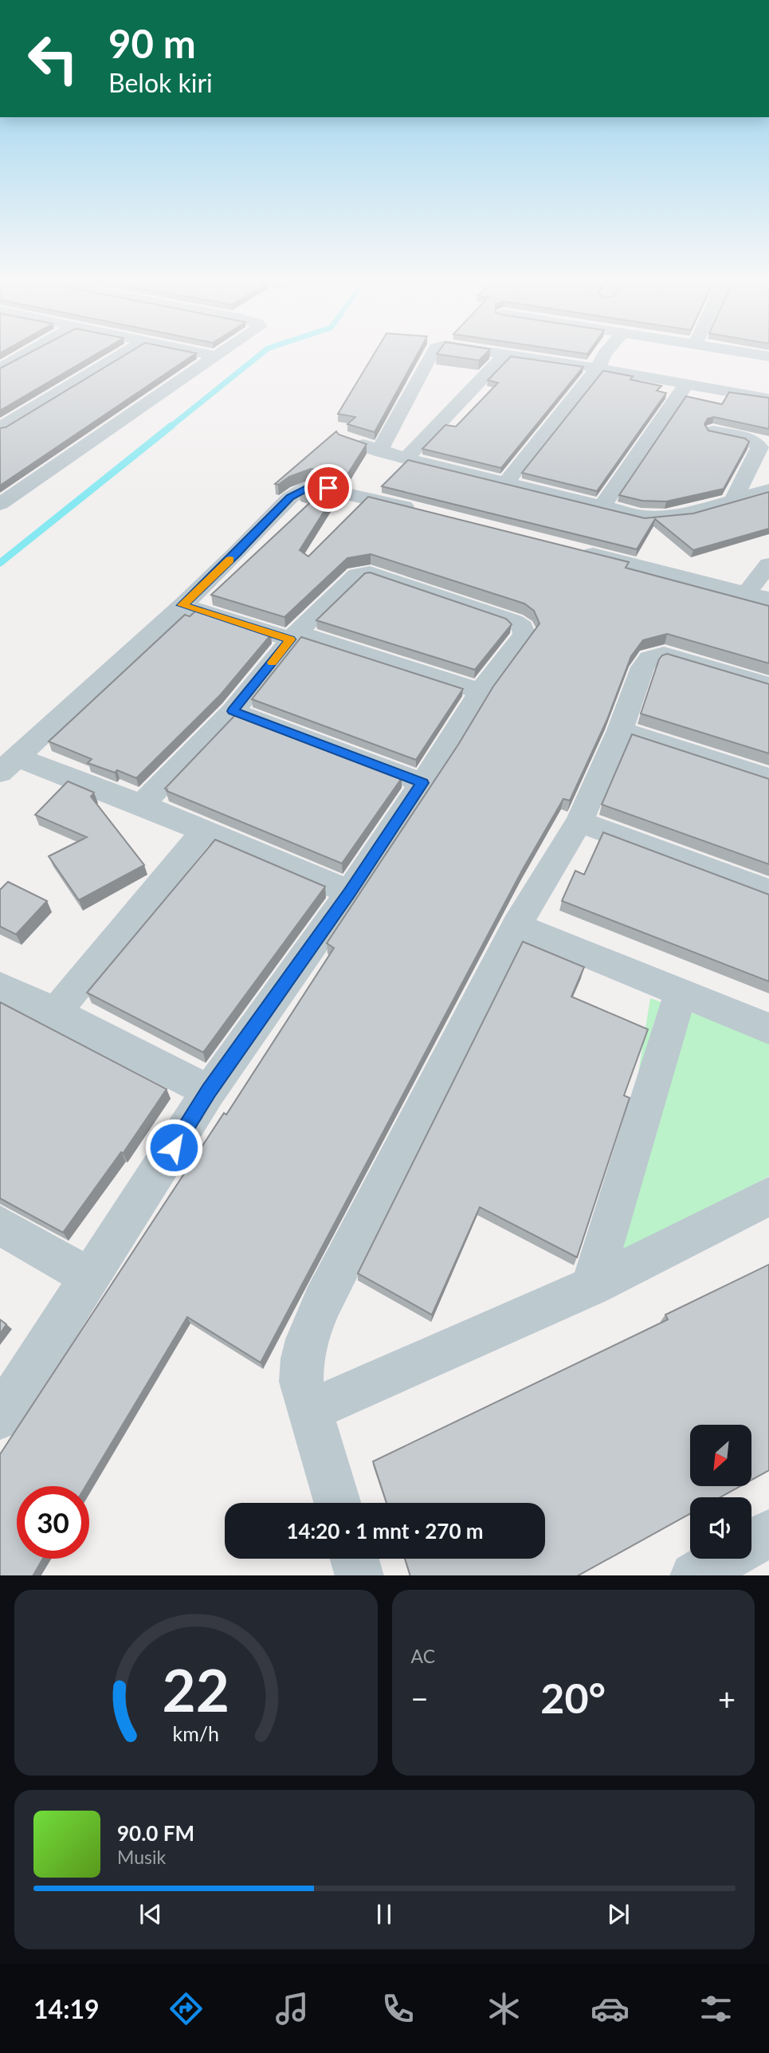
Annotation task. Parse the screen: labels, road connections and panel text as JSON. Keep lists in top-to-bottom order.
{
  "north": "bottom left",
  "page": {
    "turn": ["90 m", "Belok kiri"],
    "limit": "30",
    "trip": "14:20 · 1 mnt · 270 m",
    "tile": "AC",
    "heat": ["−", "20°", "+"],
    "song": ["90.0 FM", "Musik"],
    "tabs": "14:19",
    "gauge": ["22", "km/h"]
  }
}
